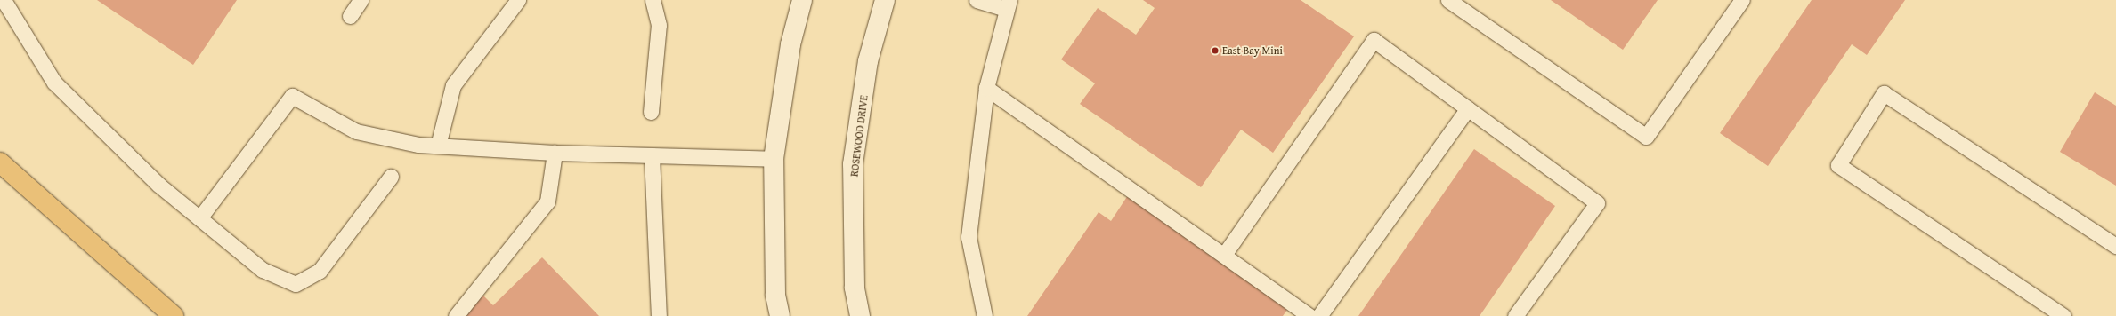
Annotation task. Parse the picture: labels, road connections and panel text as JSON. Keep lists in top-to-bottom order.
{
  "streets": {
    "street": ["ROSEWOOD DRIVE"]
  },
  "places": ["East Bay Mini"]
}
